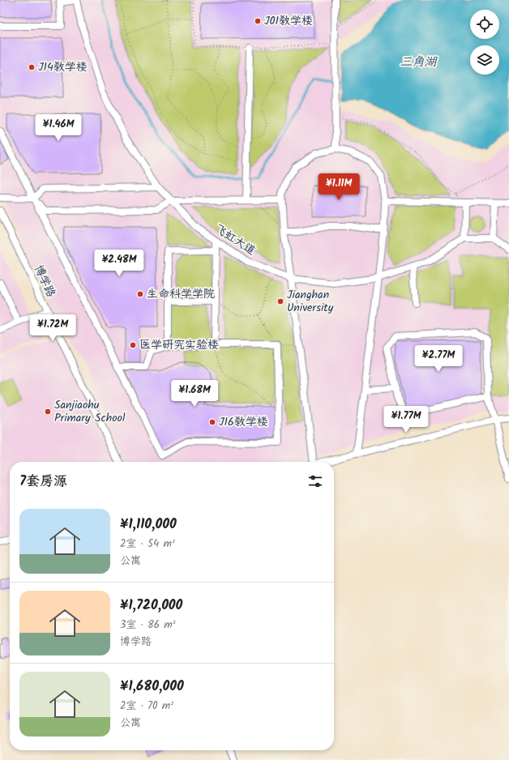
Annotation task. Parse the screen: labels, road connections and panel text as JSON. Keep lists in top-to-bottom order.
{
  "streets": {
    "street": ["飞虹大道", "博学路"]
  },
  "water": ["三角湖"],
  "places": [
    "J01教学楼",
    "J14教学楼",
    "生命科学学院",
    "Jianghan University",
    "医学研究实验楼",
    "Sanjiaohu Primary School",
    "J16教学楼"
  ],
  "page": {
    "price": [
      "¥1.46M",
      "¥1.11M",
      "¥2.48M",
      "¥1.72M",
      "¥2.77M",
      "¥1.68M",
      "¥1.77M"
    ],
    "heading": "7套房源",
    "list": [
      {
        "name": "¥1,110,000",
        "note": "2室 · 54 m² · 公寓"
      },
      {
        "name": "¥1,720,000",
        "note": "3室 · 86 m² · 博学路"
      },
      {
        "name": "¥1,680,000",
        "note": "2室 · 70 m² · 公寓"
      }
    ]
  }
}
